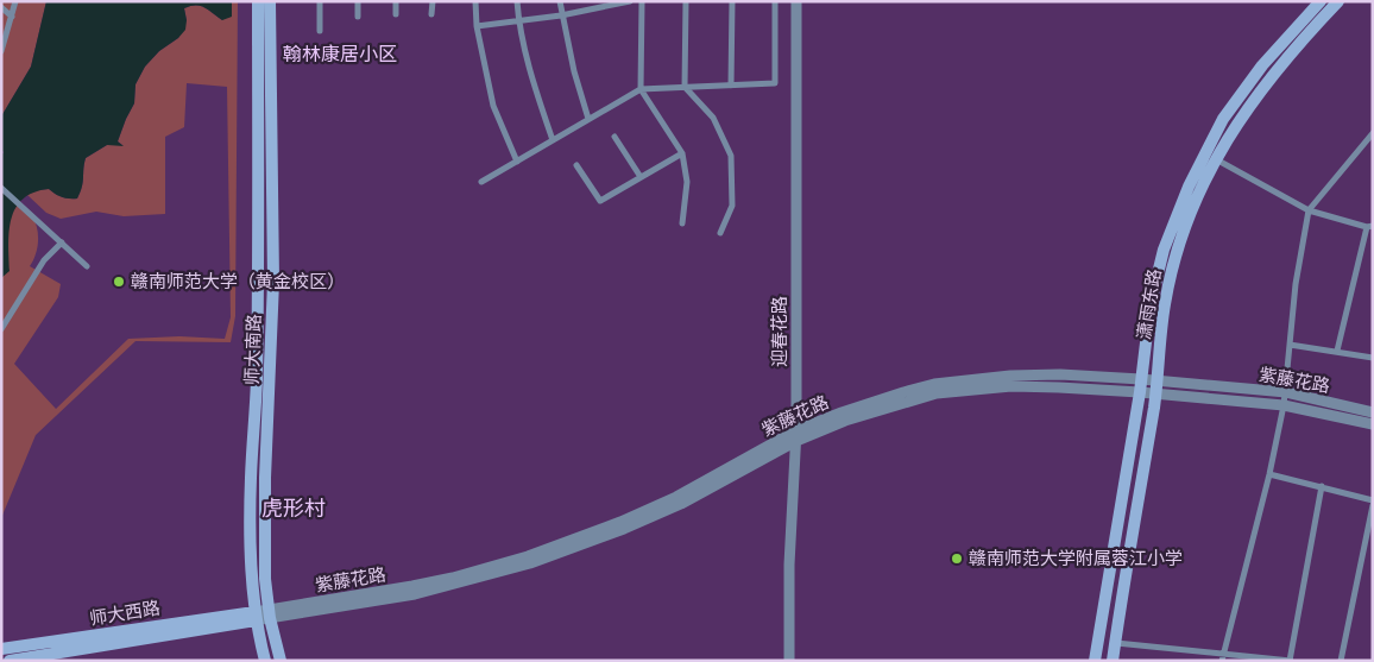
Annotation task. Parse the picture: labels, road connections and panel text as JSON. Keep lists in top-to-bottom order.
{
  "streets": {
    "main road": ["潇雨东路", "师大南路", "师大西路"],
    "street": ["迎春花路", "紫藤花路"]
  },
  "crossings": [
    ["潇雨东路", "紫藤花路"],
    ["迎春花路", "紫藤花路"],
    ["师大南路", "紫藤花路"],
    ["师大南路", "师大西路"],
    ["紫藤花路", "师大西路"]
  ],
  "districts": ["翰林康居小区", "虎形村"],
  "places": ["赣南师范大学（黄金校区）", "赣南师范大学附属蓉江小学"]
}
